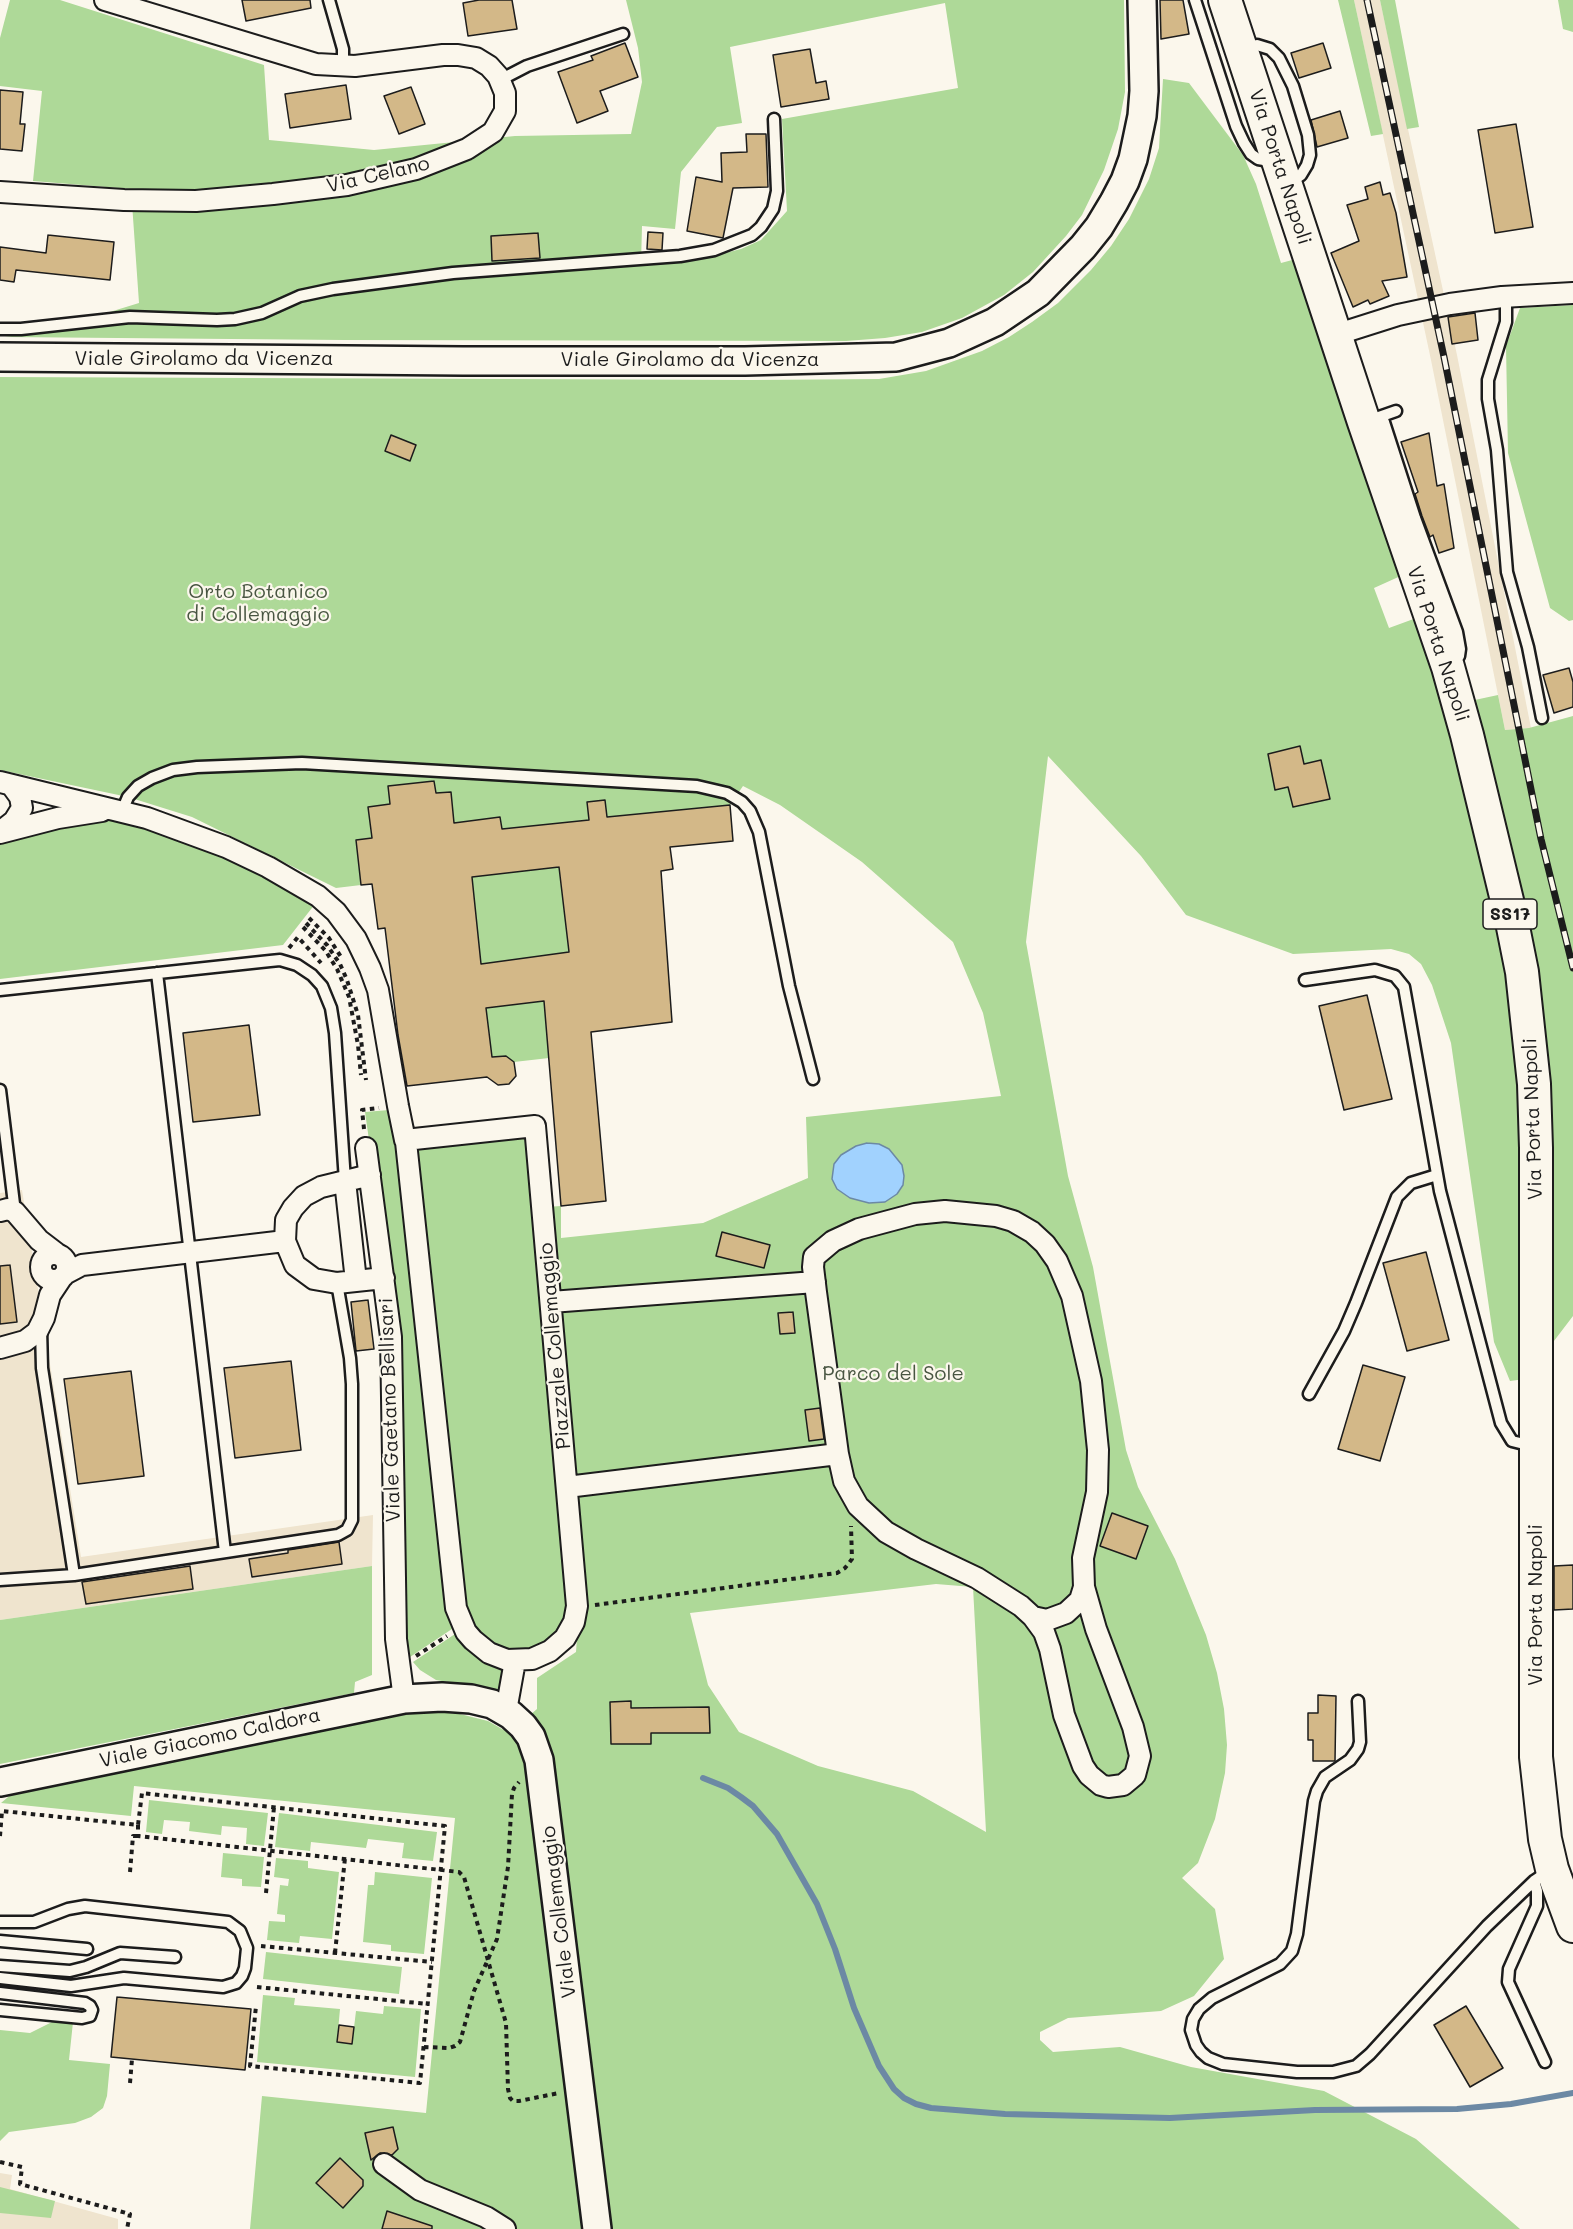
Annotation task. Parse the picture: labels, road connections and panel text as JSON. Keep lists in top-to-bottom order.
{
  "streets": {
    "main road": [
      "Via Porta Napoli",
      "Viale Girolamo da Vicenza",
      "SS17",
      "Viale Giacomo Caldora",
      "Viale Collemaggio"
    ],
    "street": ["Via Celano", "Piazzale Collemaggio", "Viale Gaetano Bellisari"]
  },
  "crossings": [
    ["Viale Gaetano Bellisari", "Viale Giacomo Caldora"],
    ["Viale Gaetano Bellisari", "Viale Collemaggio"],
    ["Viale Giacomo Caldora", "Viale Collemaggio"]
  ],
  "parks": ["Orto Botanico di Collemaggio", "Parco del Sole"]
}
